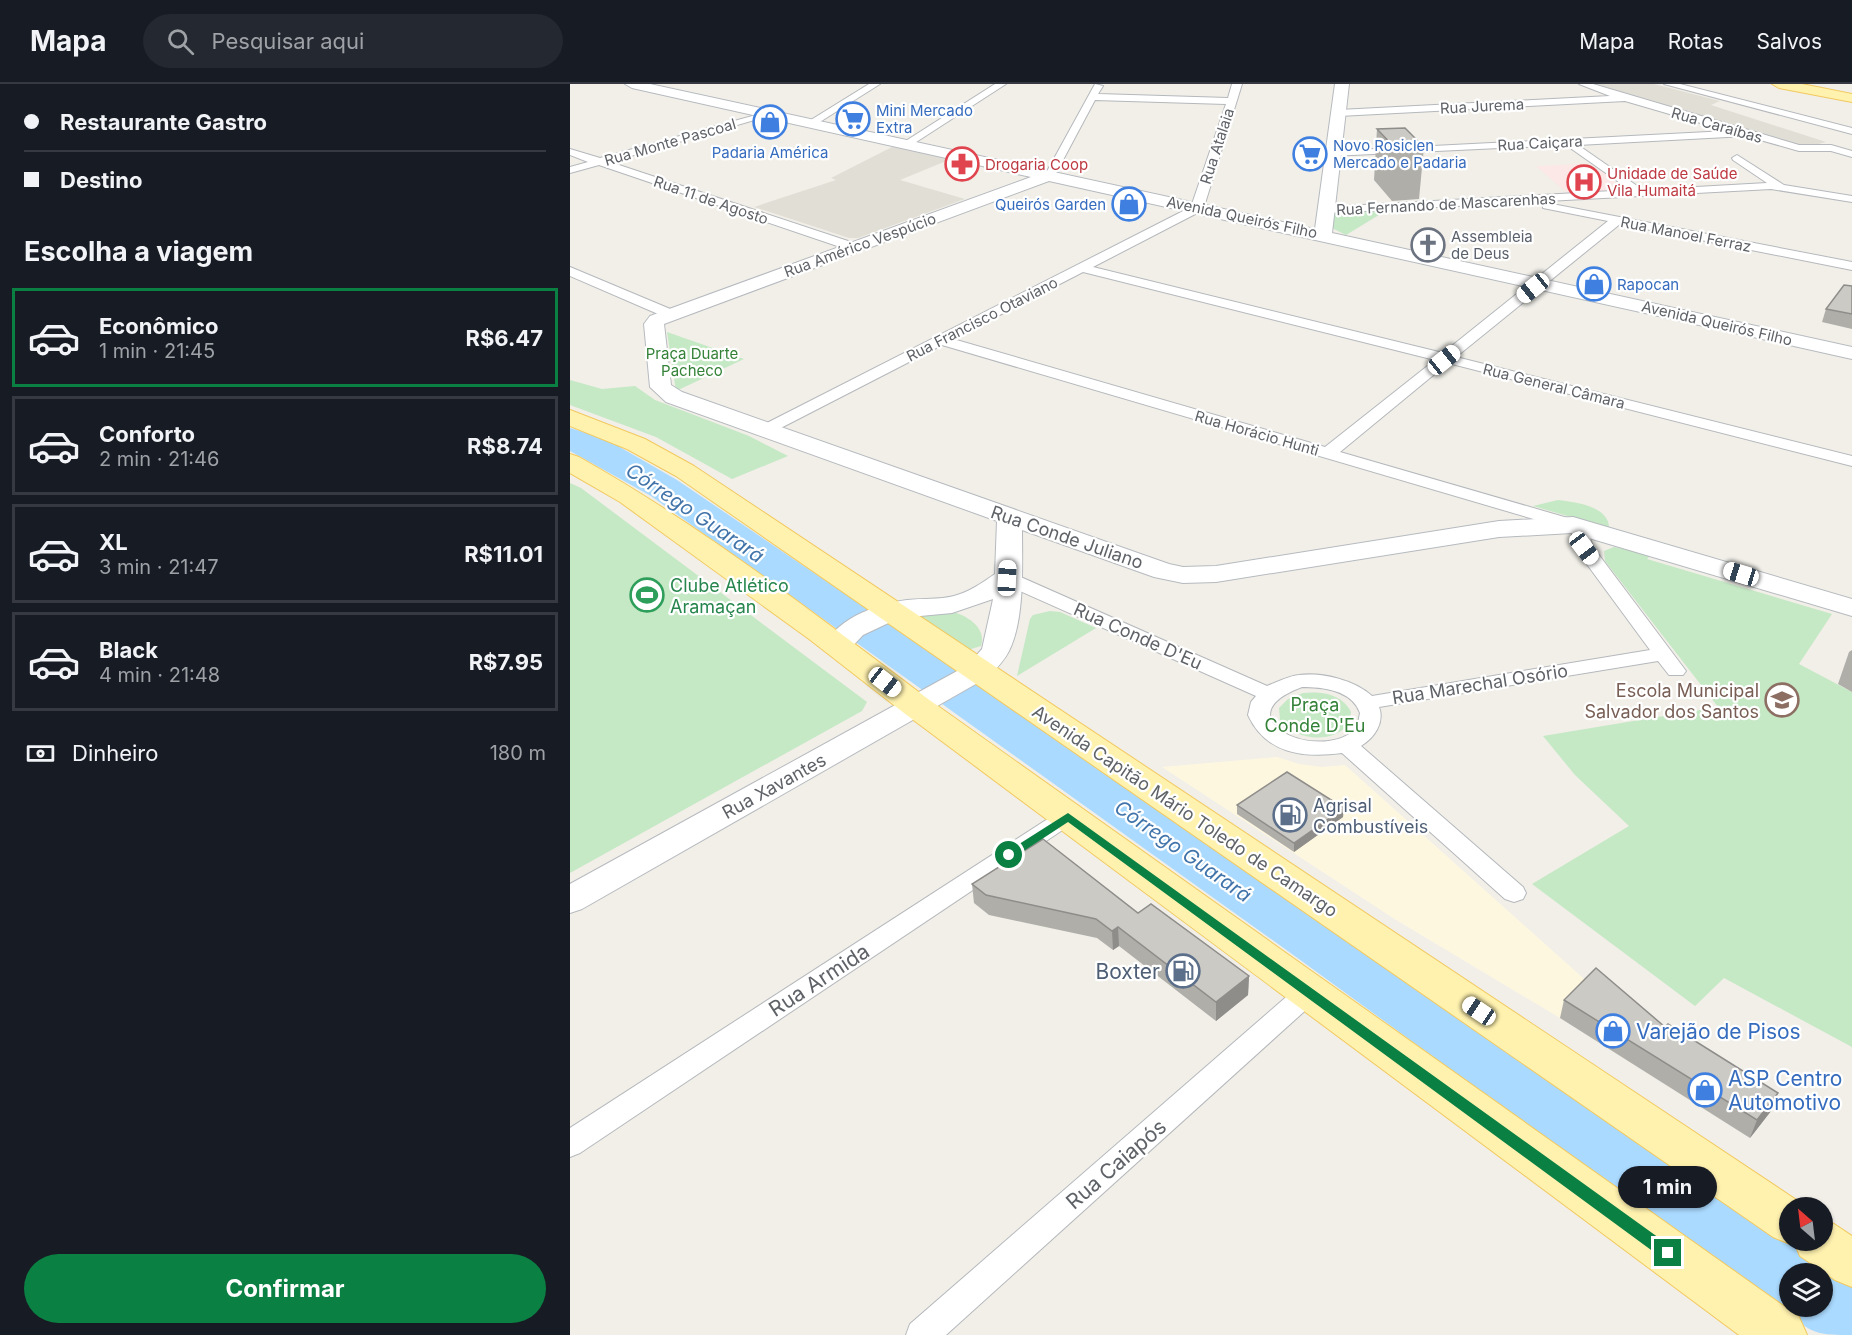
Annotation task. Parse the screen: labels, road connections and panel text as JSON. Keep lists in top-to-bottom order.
{
  "streets": {
    "main road": [
      "Avenida Queirós Filho",
      "Rua Américo Vespúcio",
      "Rua Conde Juliano",
      "Rua Xavantes",
      "Avenida Capitão Mário Toledo de Camargo"
    ],
    "street": [
      "Rua Jurema",
      "Rua Caraíbas",
      "Rua Monte Pascoal",
      "Rua Caiçara",
      "Rua Atalaia",
      "Rua 11 de Agosto",
      "Rua Fernando de Mascarenhas",
      "Rua Manoel Ferraz",
      "Rua Francisco Otaviano",
      "Rua General Câmara",
      "Rua Horácio Hunti",
      "Rua Conde D'Eu",
      "Rua Marechal Osório",
      "Rua Armida",
      "Rua Caiapós"
    ]
  },
  "crossings": [
    ["Rua Jurema", "Rua Caraíbas"],
    ["Rua Caraíbas", "Rua Caiçara"],
    ["Rua Monte Pascoal", "Rua 11 de Agosto"],
    ["Rua Monte Pascoal", "Avenida Queirós Filho"],
    ["Rua Atalaia", "Avenida Queirós Filho"],
    ["Rua Atalaia", "Rua Francisco Otaviano"],
    ["Rua 11 de Agosto", "Rua Américo Vespúcio"],
    ["Rua Fernando de Mascarenhas", "Rua Manoel Ferraz"],
    ["Avenida Queirós Filho", "Rua Américo Vespúcio"],
    ["Avenida Queirós Filho", "Rua Francisco Otaviano"],
    ["Rua Américo Vespúcio", "Rua Conde Juliano"],
    ["Rua Francisco Otaviano", "Rua General Câmara"],
    ["Rua Francisco Otaviano", "Rua Horácio Hunti"],
    ["Rua Francisco Otaviano", "Rua Conde Juliano"],
    ["Rua Horácio Hunti", "Rua Conde Juliano"],
    ["Rua Horácio Hunti", "Rua Marechal Osório"],
    ["Rua Conde Juliano", "Rua Marechal Osório"],
    ["Rua Conde D'Eu", "Rua Marechal Osório"],
    ["Rua Xavantes", "Avenida Capitão Mário Toledo de Camargo"],
    ["Avenida Capitão Mário Toledo de Camargo", "Rua Armida"],
    ["Avenida Capitão Mário Toledo de Camargo", "Rua Caiapós"]
  ],
  "water": ["Córrego Guarará"],
  "parks": ["Praça Duarte Pacheco", "Praça Conde D'Eu"],
  "places": {
    "supermarket": ["Mini Mercado Extra", "Novo Rosiclen Mercado e Padaria"],
    "shop": [
      "Padaria América",
      "Queirós Garden",
      "Rapocan",
      "Varejão de Pisos",
      "ASP Centro Automotivo"
    ],
    "pharmacy": ["Drogaria Coop"],
    "hospital": ["Unidade de Saúde Vila Humaitá"],
    "church": ["Assembleia de Deus"],
    "sports": ["Clube Atlético Aramaçan"],
    "school or university": ["Escola Municipal Salvador dos Santos"],
    "fuel station": ["Agrisal Combustíveis", "Boxter"]
  },
  "north": "top left",
  "page": {
    "header": "Mapa",
    "search": "Pesquisar aqui",
    "nav": ["Mapa", "Rotas", "Salvos"],
    "banner": ["Restaurante Gastro", "Destino"],
    "heading": "Escolha a viagem",
    "list": [
      {
        "name": "Econômico",
        "note": "1 min · 21:45",
        "value": "R$6.47"
      },
      {
        "name": "Conforto",
        "note": "2 min · 21:46",
        "value": "R$8.74"
      },
      {
        "name": "XL",
        "note": "3 min · 21:47",
        "value": "R$11.01"
      },
      {
        "name": "Black",
        "note": "4 min · 21:48",
        "value": "R$7.95"
      }
    ],
    "pay": ["Dinheiro", "180 m"],
    "bubble": "1 min",
    "buttons": "Confirmar"
  }
}
